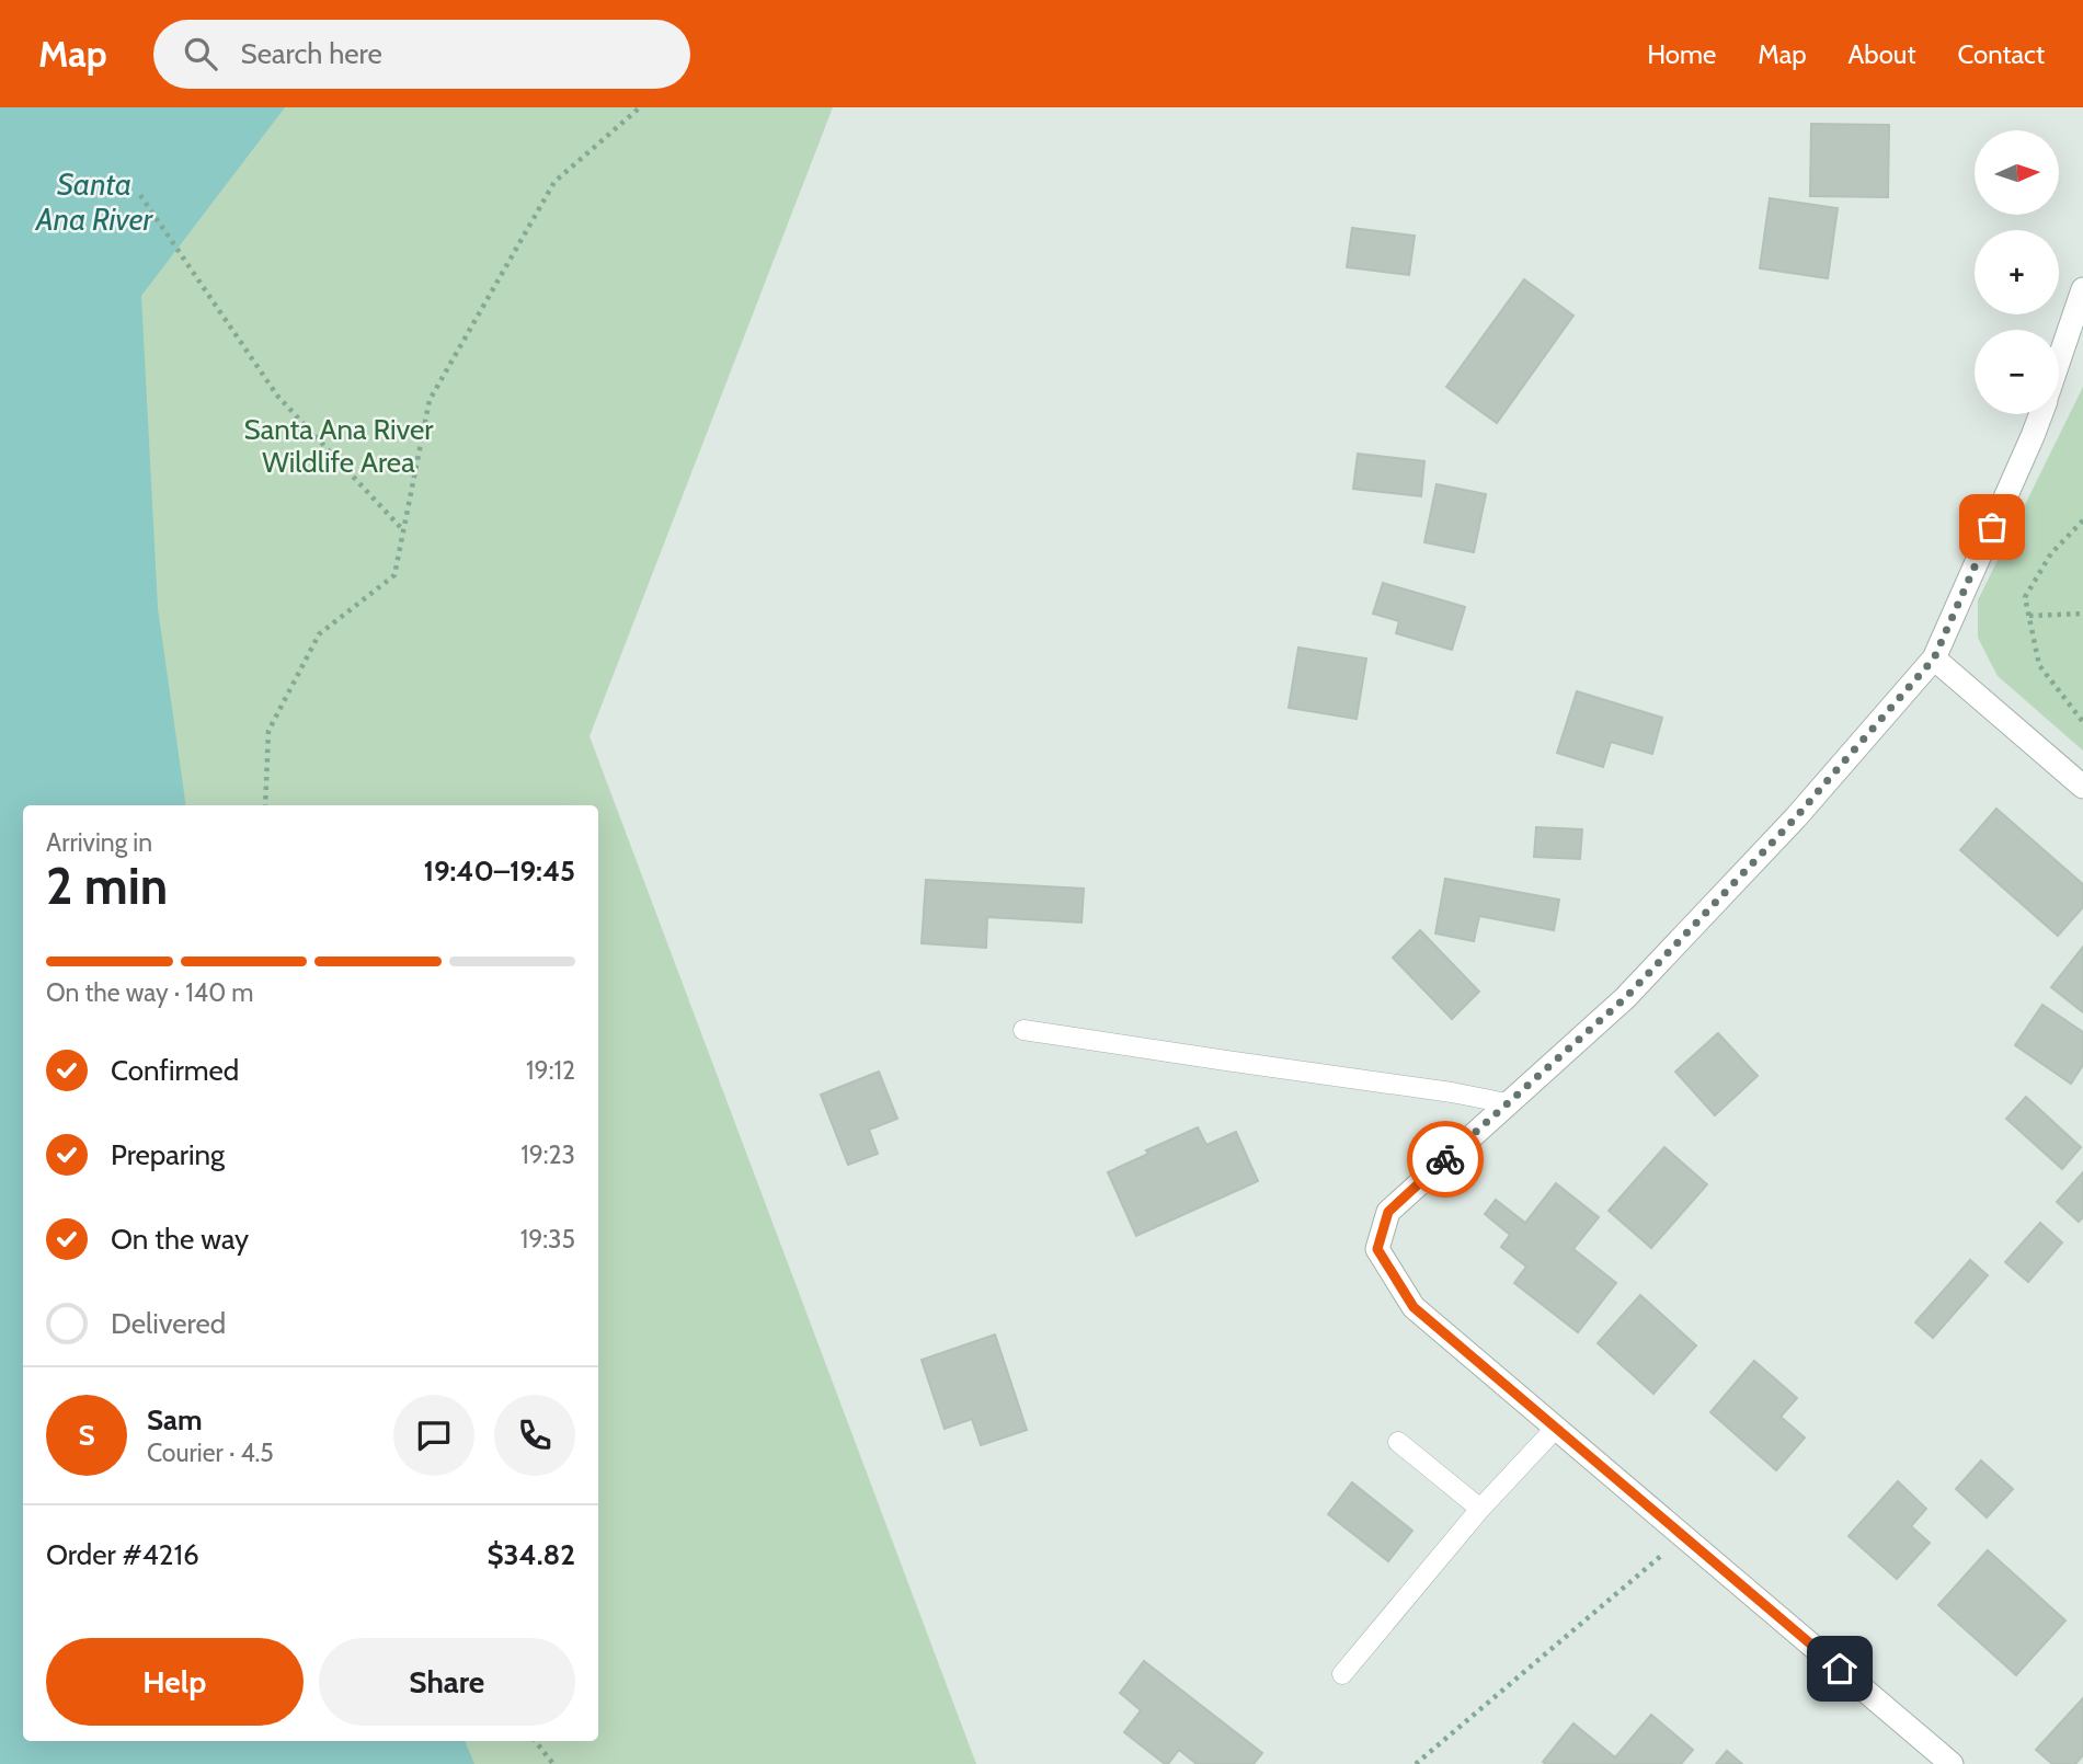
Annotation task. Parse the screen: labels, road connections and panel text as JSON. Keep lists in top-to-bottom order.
{
  "water": ["Santa Ana River"],
  "parks": ["Santa Ana River Wildlife Area"],
  "north": "right",
  "page": {
    "header": "Map",
    "search": "Search here",
    "nav": [
      "Home",
      "Map",
      "About",
      "Contact"
    ],
    "map_buttons": ["+", "−"],
    "heading": ["2 min", "Arriving in", "19:40–19:45"],
    "panel": [
      "Sam",
      "Courier · 4.5",
      "Order #4216",
      "$34.82"
    ],
    "bar": "On the way · 140 m",
    "list": [
      ["Confirmed", "19:12"],
      ["Preparing", "19:23"],
      ["On the way", "19:35"],
      "Delivered"
    ],
    "round": "S",
    "buttons": ["Help", "Share"]
  }
}
